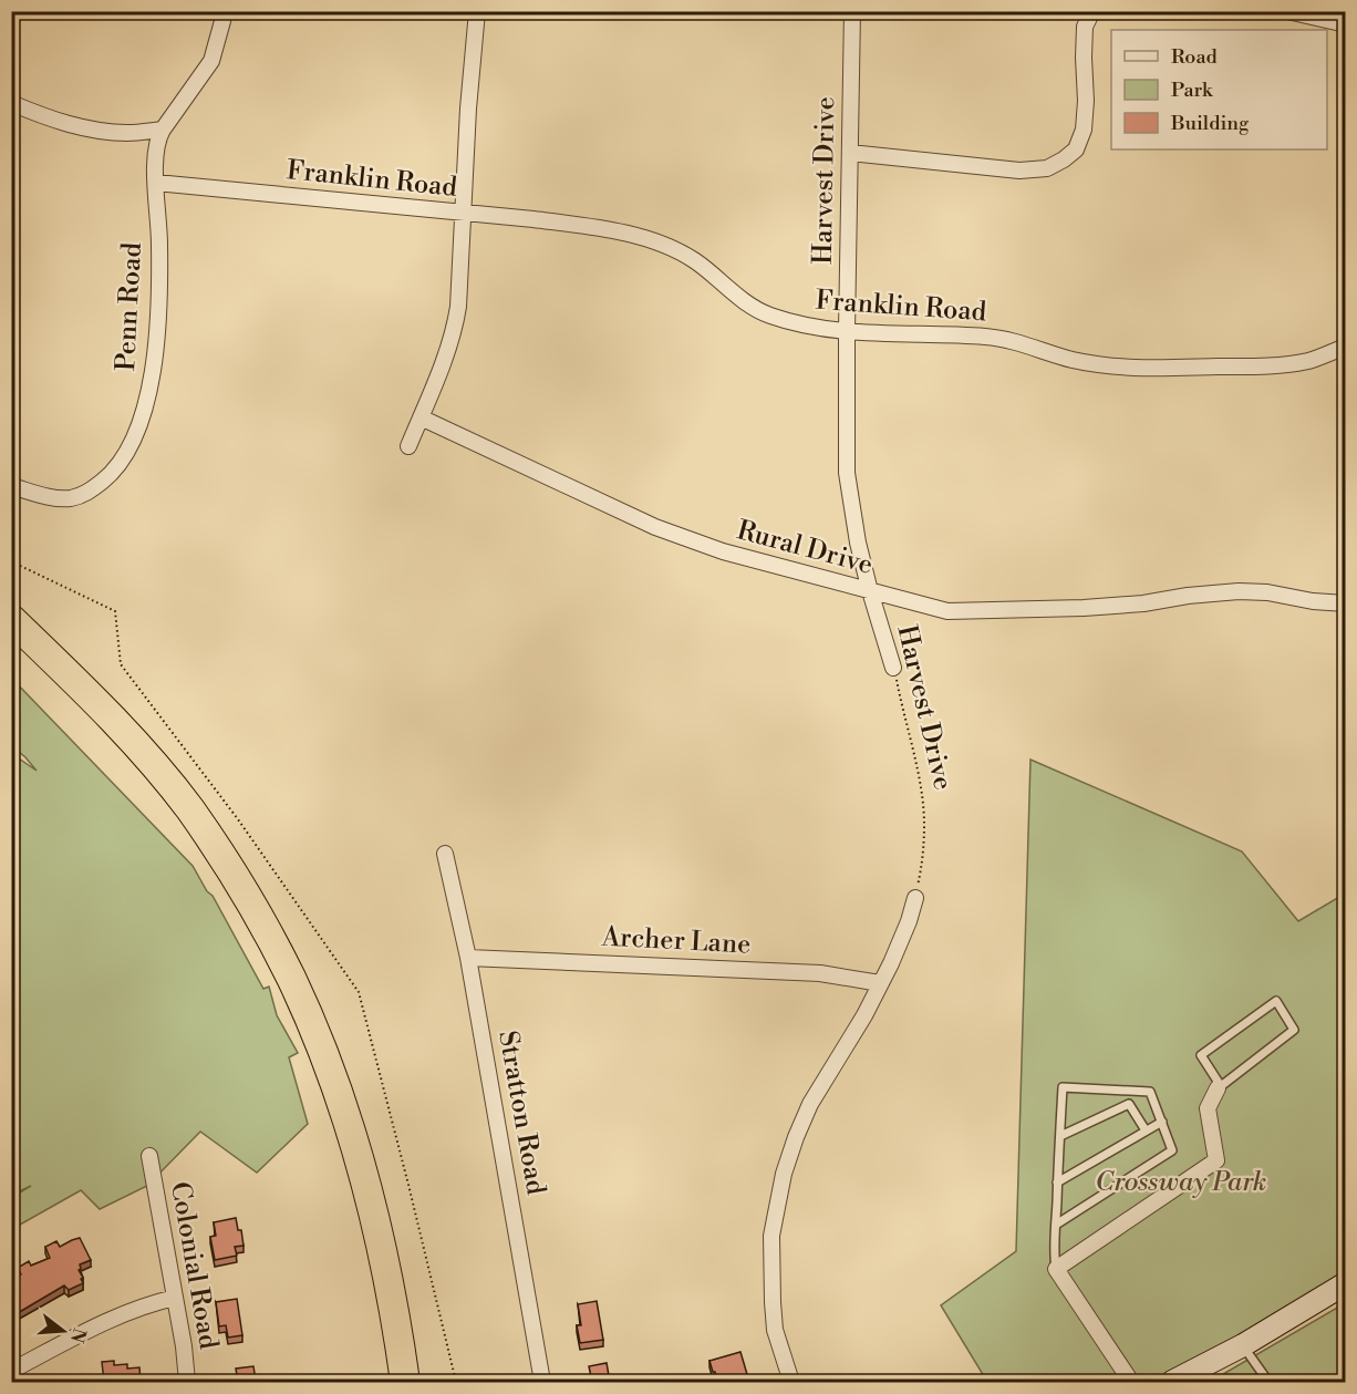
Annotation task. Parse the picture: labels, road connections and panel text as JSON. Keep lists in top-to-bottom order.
{
  "streets": {
    "street": [
      "Franklin Road",
      "Harvest Drive",
      "Penn Road",
      "Rural Drive",
      "Archer Lane",
      "Stratton Road",
      "Colonial Road"
    ]
  },
  "crossings": [
    ["Franklin Road", "Harvest Drive"],
    ["Franklin Road", "Penn Road"],
    ["Harvest Drive", "Rural Drive"],
    ["Archer Lane", "Stratton Road"]
  ],
  "parks": ["Crossway Park"],
  "legend": ["Road", "Park", "Building"],
  "north": "right"
}
